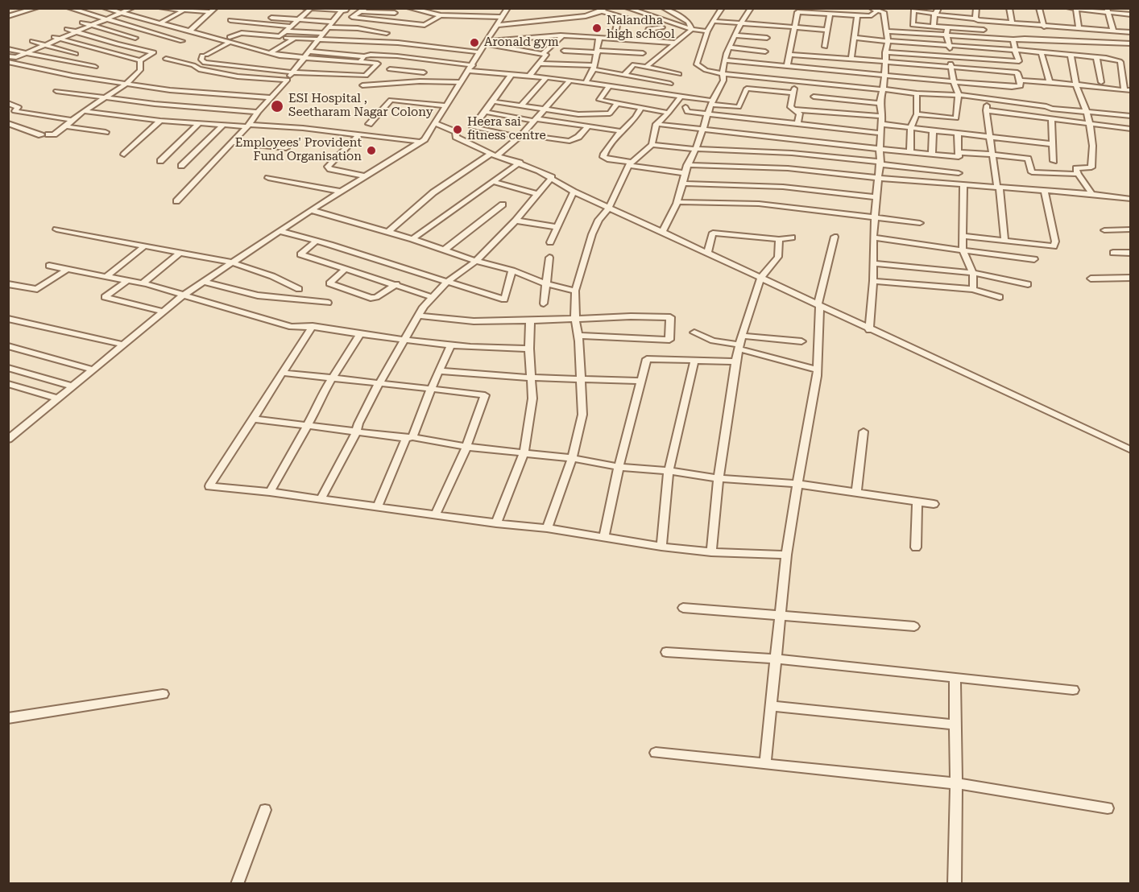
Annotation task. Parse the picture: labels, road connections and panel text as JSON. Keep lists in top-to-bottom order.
{
  "places": [
    "Nalandha high school",
    "Aronald gym",
    "ESI Hospital , Seetharam Nagar Colony",
    "Heera sai fitness centre",
    "Employees' Provident Fund Organisation"
  ]
}
